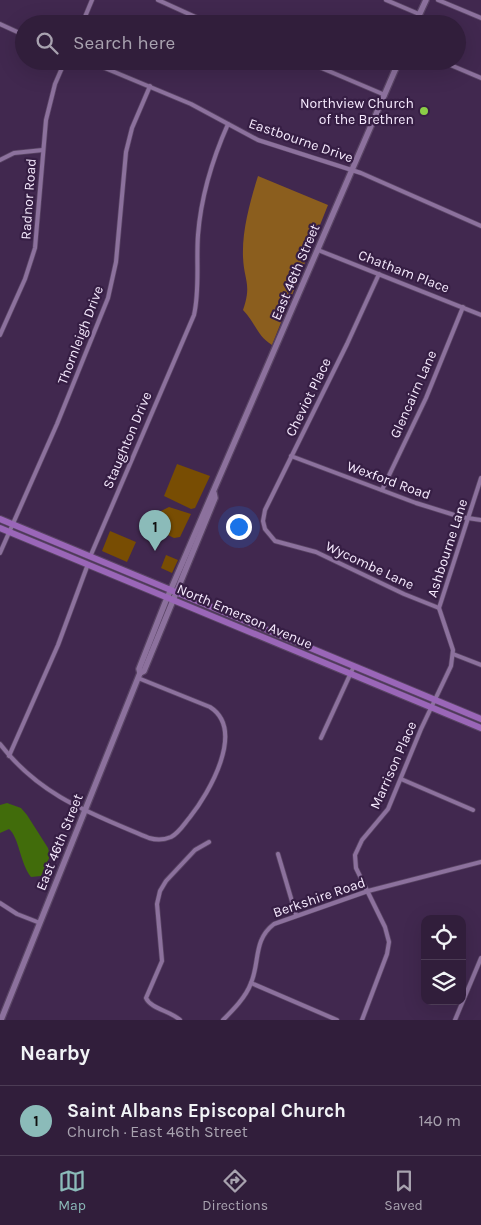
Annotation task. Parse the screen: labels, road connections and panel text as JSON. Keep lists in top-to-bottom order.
{
  "streets": {
    "main road": ["East 46th Street", "North Emerson Avenue"],
    "street": [
      "Eastbourne Drive",
      "Radnor Road",
      "Chatham Place",
      "Thornleigh Drive",
      "Glencairn Lane",
      "Cheviot Place",
      "Staughton Drive",
      "Wexford Road",
      "Ashbourne Lane",
      "Wycombe Lane",
      "Marrison Place",
      "Berkshire Road"
    ]
  },
  "crossings": [
    ["Eastbourne Drive", "East 46th Street"],
    ["Eastbourne Drive", "Thornleigh Drive"],
    ["Eastbourne Drive", "Staughton Drive"],
    ["Chatham Place", "East 46th Street"],
    ["Chatham Place", "Glencairn Lane"],
    ["Chatham Place", "Cheviot Place"],
    ["East 46th Street", "North Emerson Avenue"],
    ["Thornleigh Drive", "North Emerson Avenue"],
    ["Glencairn Lane", "Wexford Road"],
    ["Cheviot Place", "Wexford Road"],
    ["Cheviot Place", "Wycombe Lane"],
    ["Staughton Drive", "North Emerson Avenue"],
    ["Wexford Road", "Ashbourne Lane"],
    ["Ashbourne Lane", "Wycombe Lane"],
    ["Ashbourne Lane", "Marrison Place"],
    ["North Emerson Avenue", "Marrison Place"],
    ["Marrison Place", "Berkshire Road"]
  ],
  "places": ["Northview Church of the Brethren"],
  "page": {
    "search": "Search here",
    "pins": "1",
    "heading": "Nearby",
    "list": [
      {
        "mark": "1",
        "name": "Saint Albans Episcopal Church",
        "note": "Church · East 46th Street",
        "value": "140 m"
      }
    ],
    "nav": ["Map", "Directions", "Saved"]
  }
}
